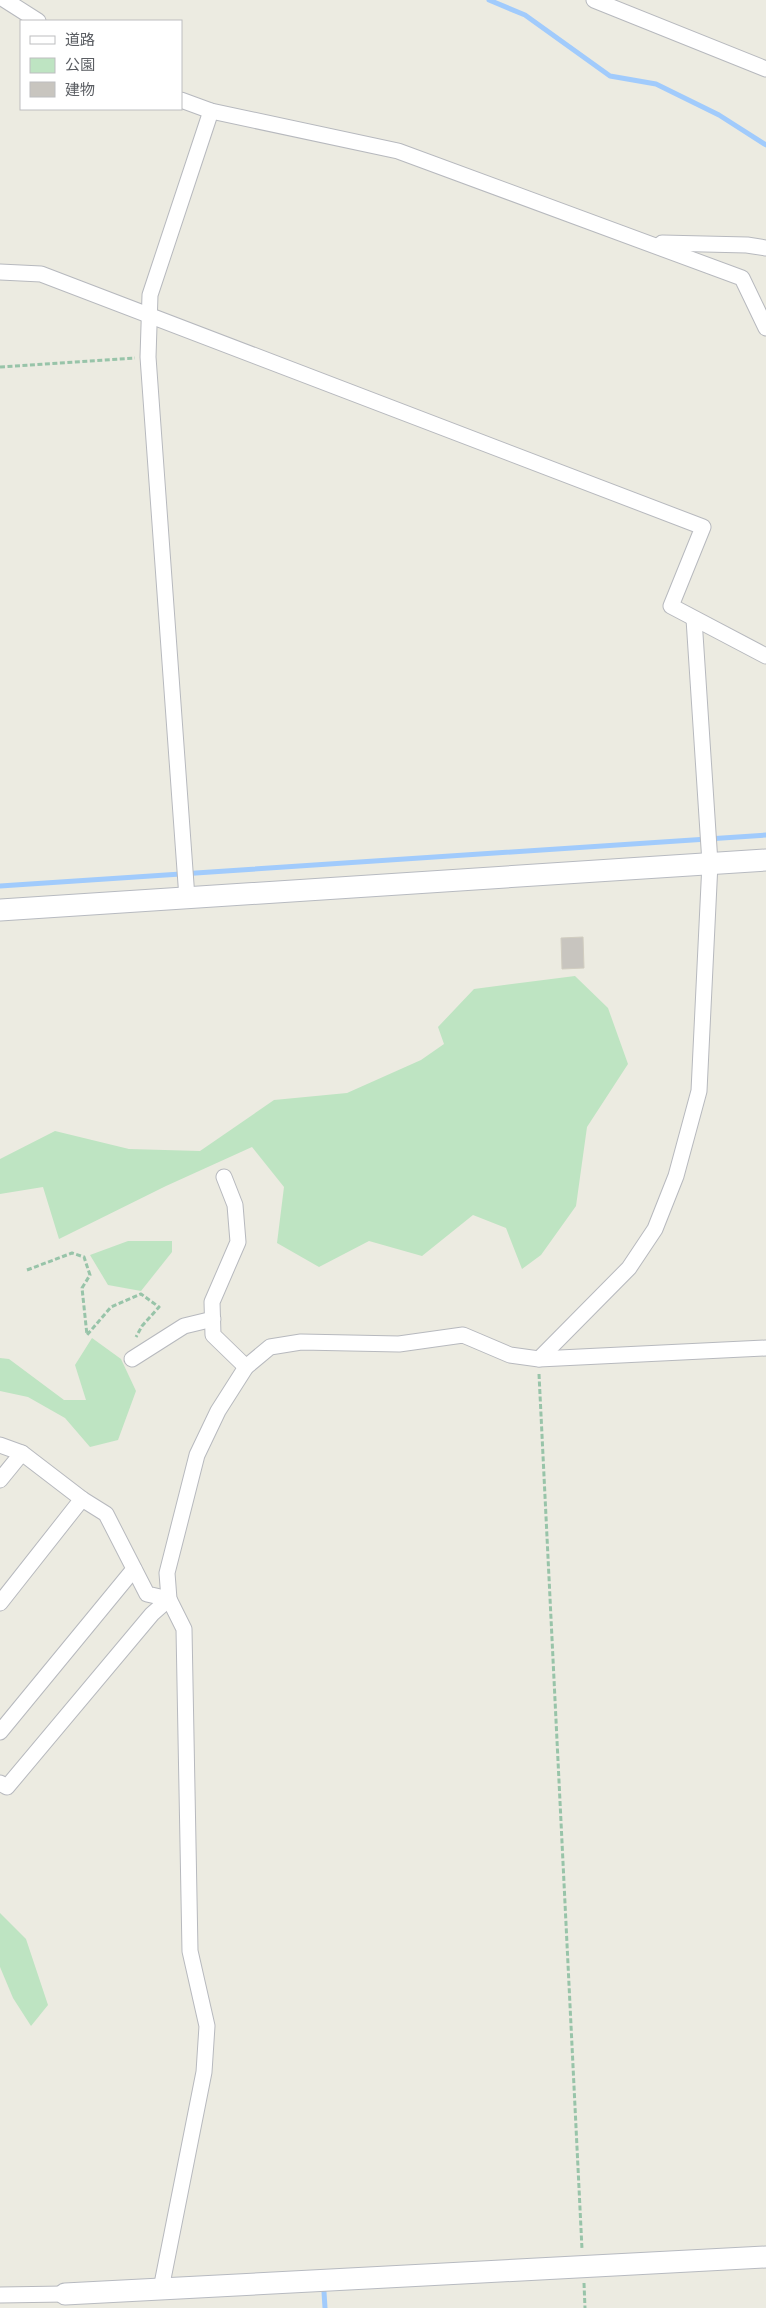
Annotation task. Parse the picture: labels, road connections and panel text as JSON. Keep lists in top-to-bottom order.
{
  "legend": ["道路", "公園", "建物"]
}
